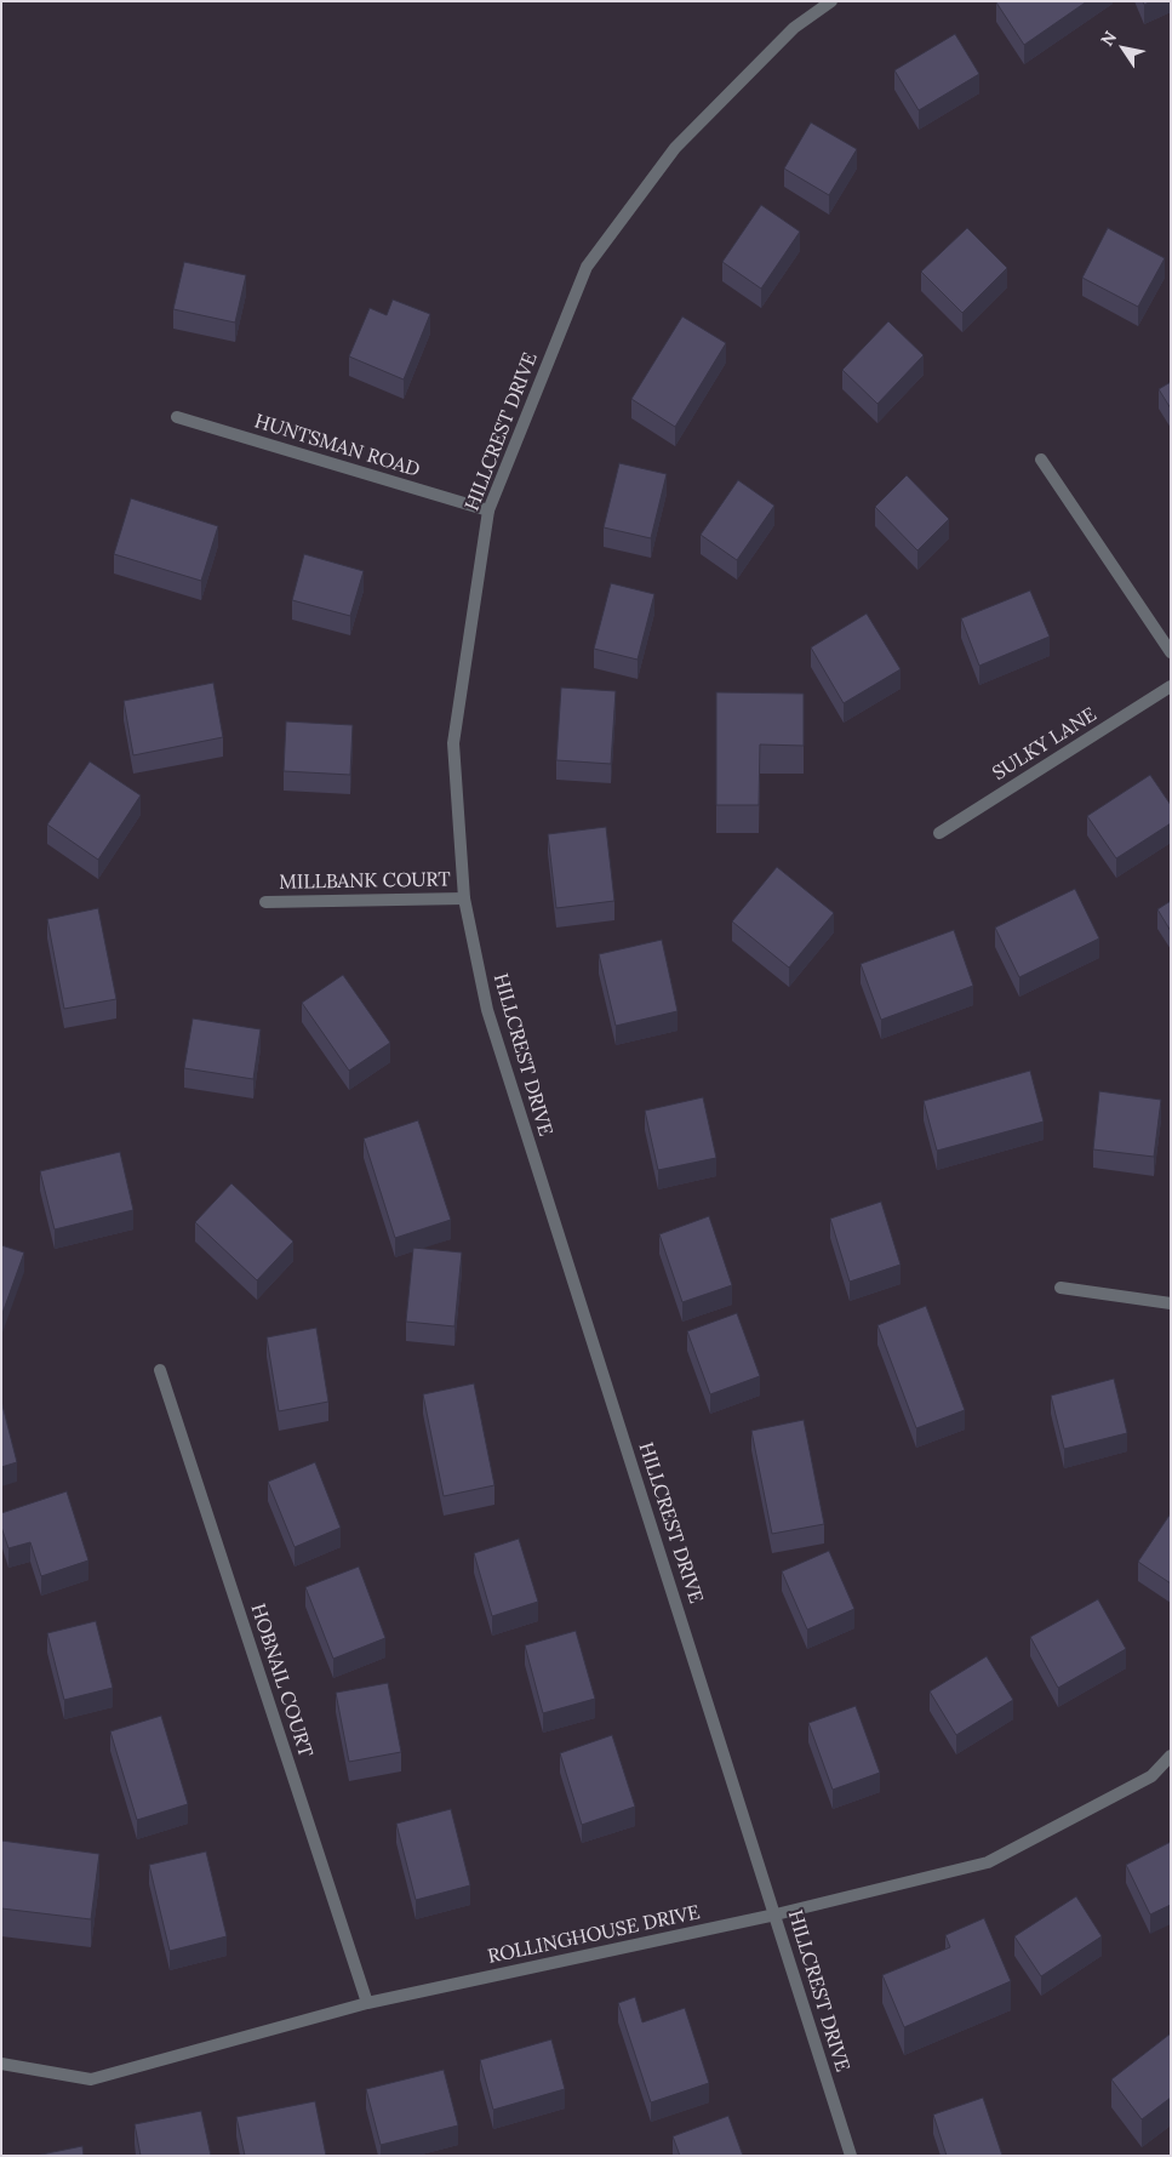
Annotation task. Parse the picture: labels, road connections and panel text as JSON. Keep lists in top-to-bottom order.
{
  "streets": {
    "street": [
      "HILLCREST DRIVE",
      "HUNTSMAN ROAD",
      "SULKY LANE",
      "MILLBANK COURT",
      "HOBNAIL COURT",
      "ROLLINGHOUSE DRIVE"
    ]
  },
  "crossings": [
    ["HILLCREST DRIVE", "HUNTSMAN ROAD"],
    ["HILLCREST DRIVE", "MILLBANK COURT"],
    ["HILLCREST DRIVE", "ROLLINGHOUSE DRIVE"],
    ["HOBNAIL COURT", "ROLLINGHOUSE DRIVE"]
  ],
  "north": "top left"
}
